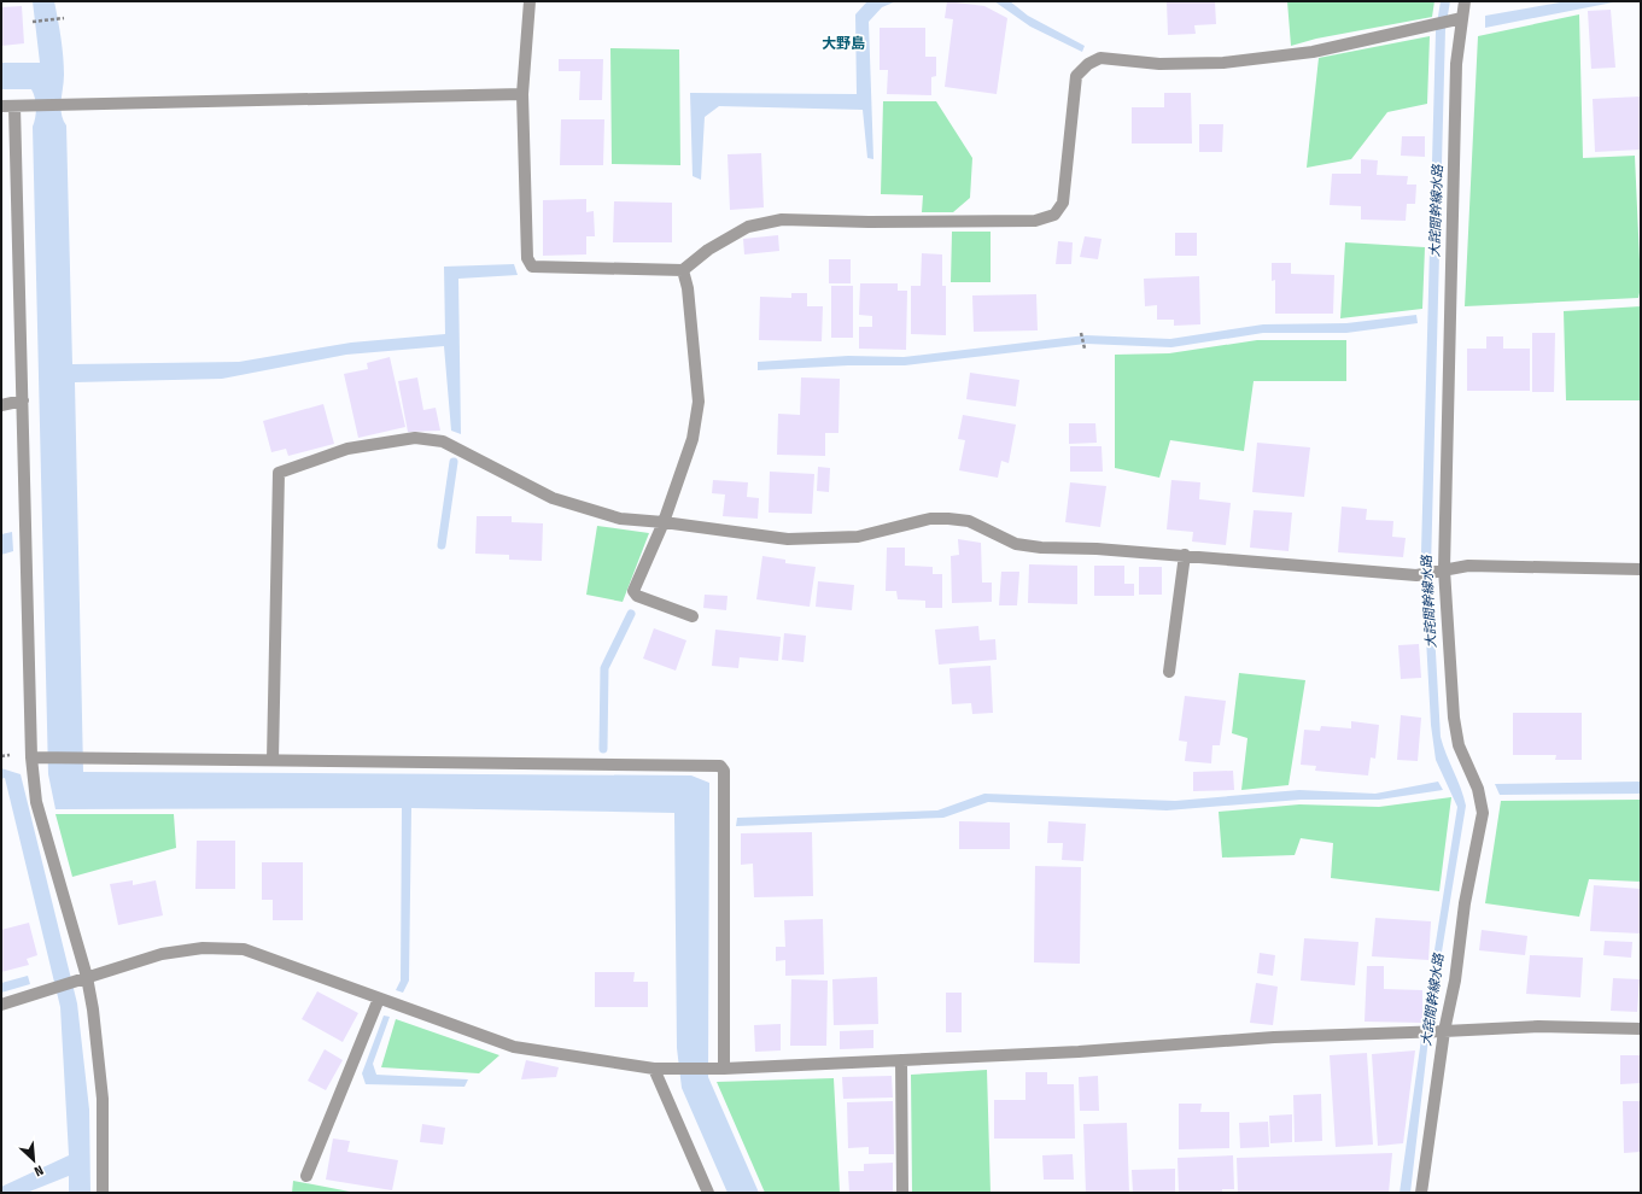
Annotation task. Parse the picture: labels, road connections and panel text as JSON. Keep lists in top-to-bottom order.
{
  "districts": ["大野島"],
  "water": ["大詫間幹線水路"],
  "north": "bottom right"
}
